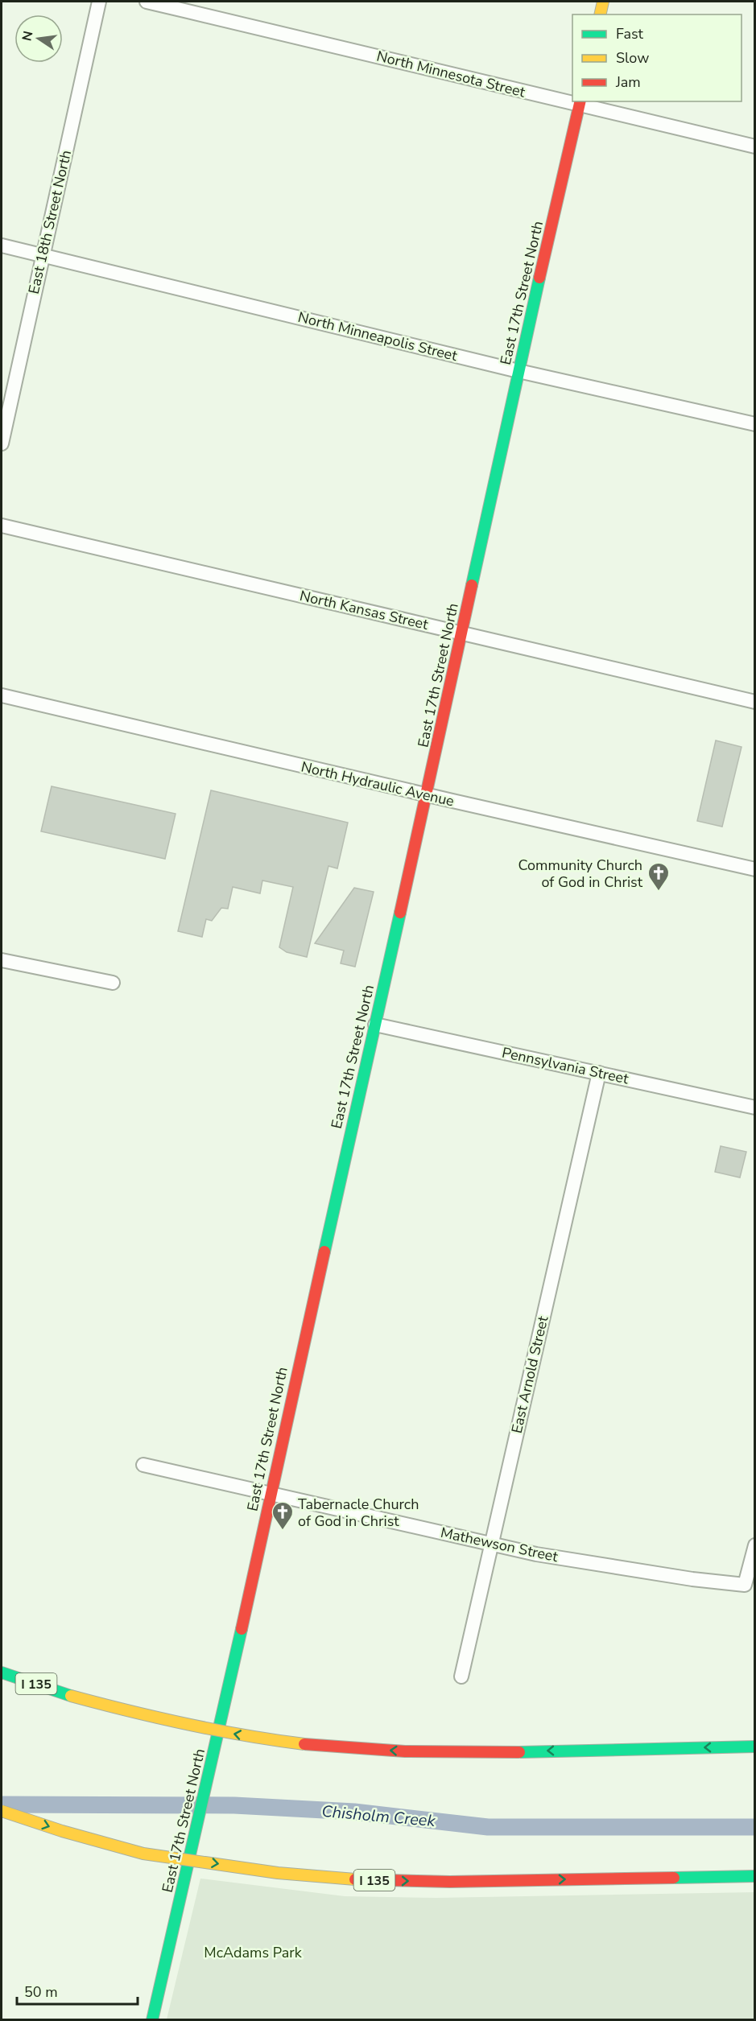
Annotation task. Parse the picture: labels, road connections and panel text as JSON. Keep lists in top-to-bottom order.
{
  "streets": {
    "main road": ["East 17th Street North", "I 135"],
    "street": [
      "North Minnesota Street",
      "East 18th Street North",
      "North Minneapolis Street",
      "North Kansas Street",
      "North Hydraulic Avenue",
      "Pennsylvania Street",
      "East Arnold Street",
      "Mathewson Street"
    ]
  },
  "crossings": [
    ["North Minnesota Street", "East 17th Street North"],
    ["East 18th Street North", "North Minneapolis Street"],
    ["East 17th Street North", "North Minneapolis Street"],
    ["East 17th Street North", "North Kansas Street"],
    ["East 17th Street North", "North Hydraulic Avenue"],
    ["East 17th Street North", "Pennsylvania Street"],
    ["East 17th Street North", "Mathewson Street"],
    ["Pennsylvania Street", "East Arnold Street"],
    ["East Arnold Street", "Mathewson Street"]
  ],
  "water": ["Chisholm Creek"],
  "parks": ["McAdams Park"],
  "places": {
    "church": ["Community Church of God in Christ", "Tabernacle Church of God in Christ"]
  },
  "legend": ["Fast", "Slow", "Jam"],
  "scale_bar": "50 m",
  "north": "left"
}
